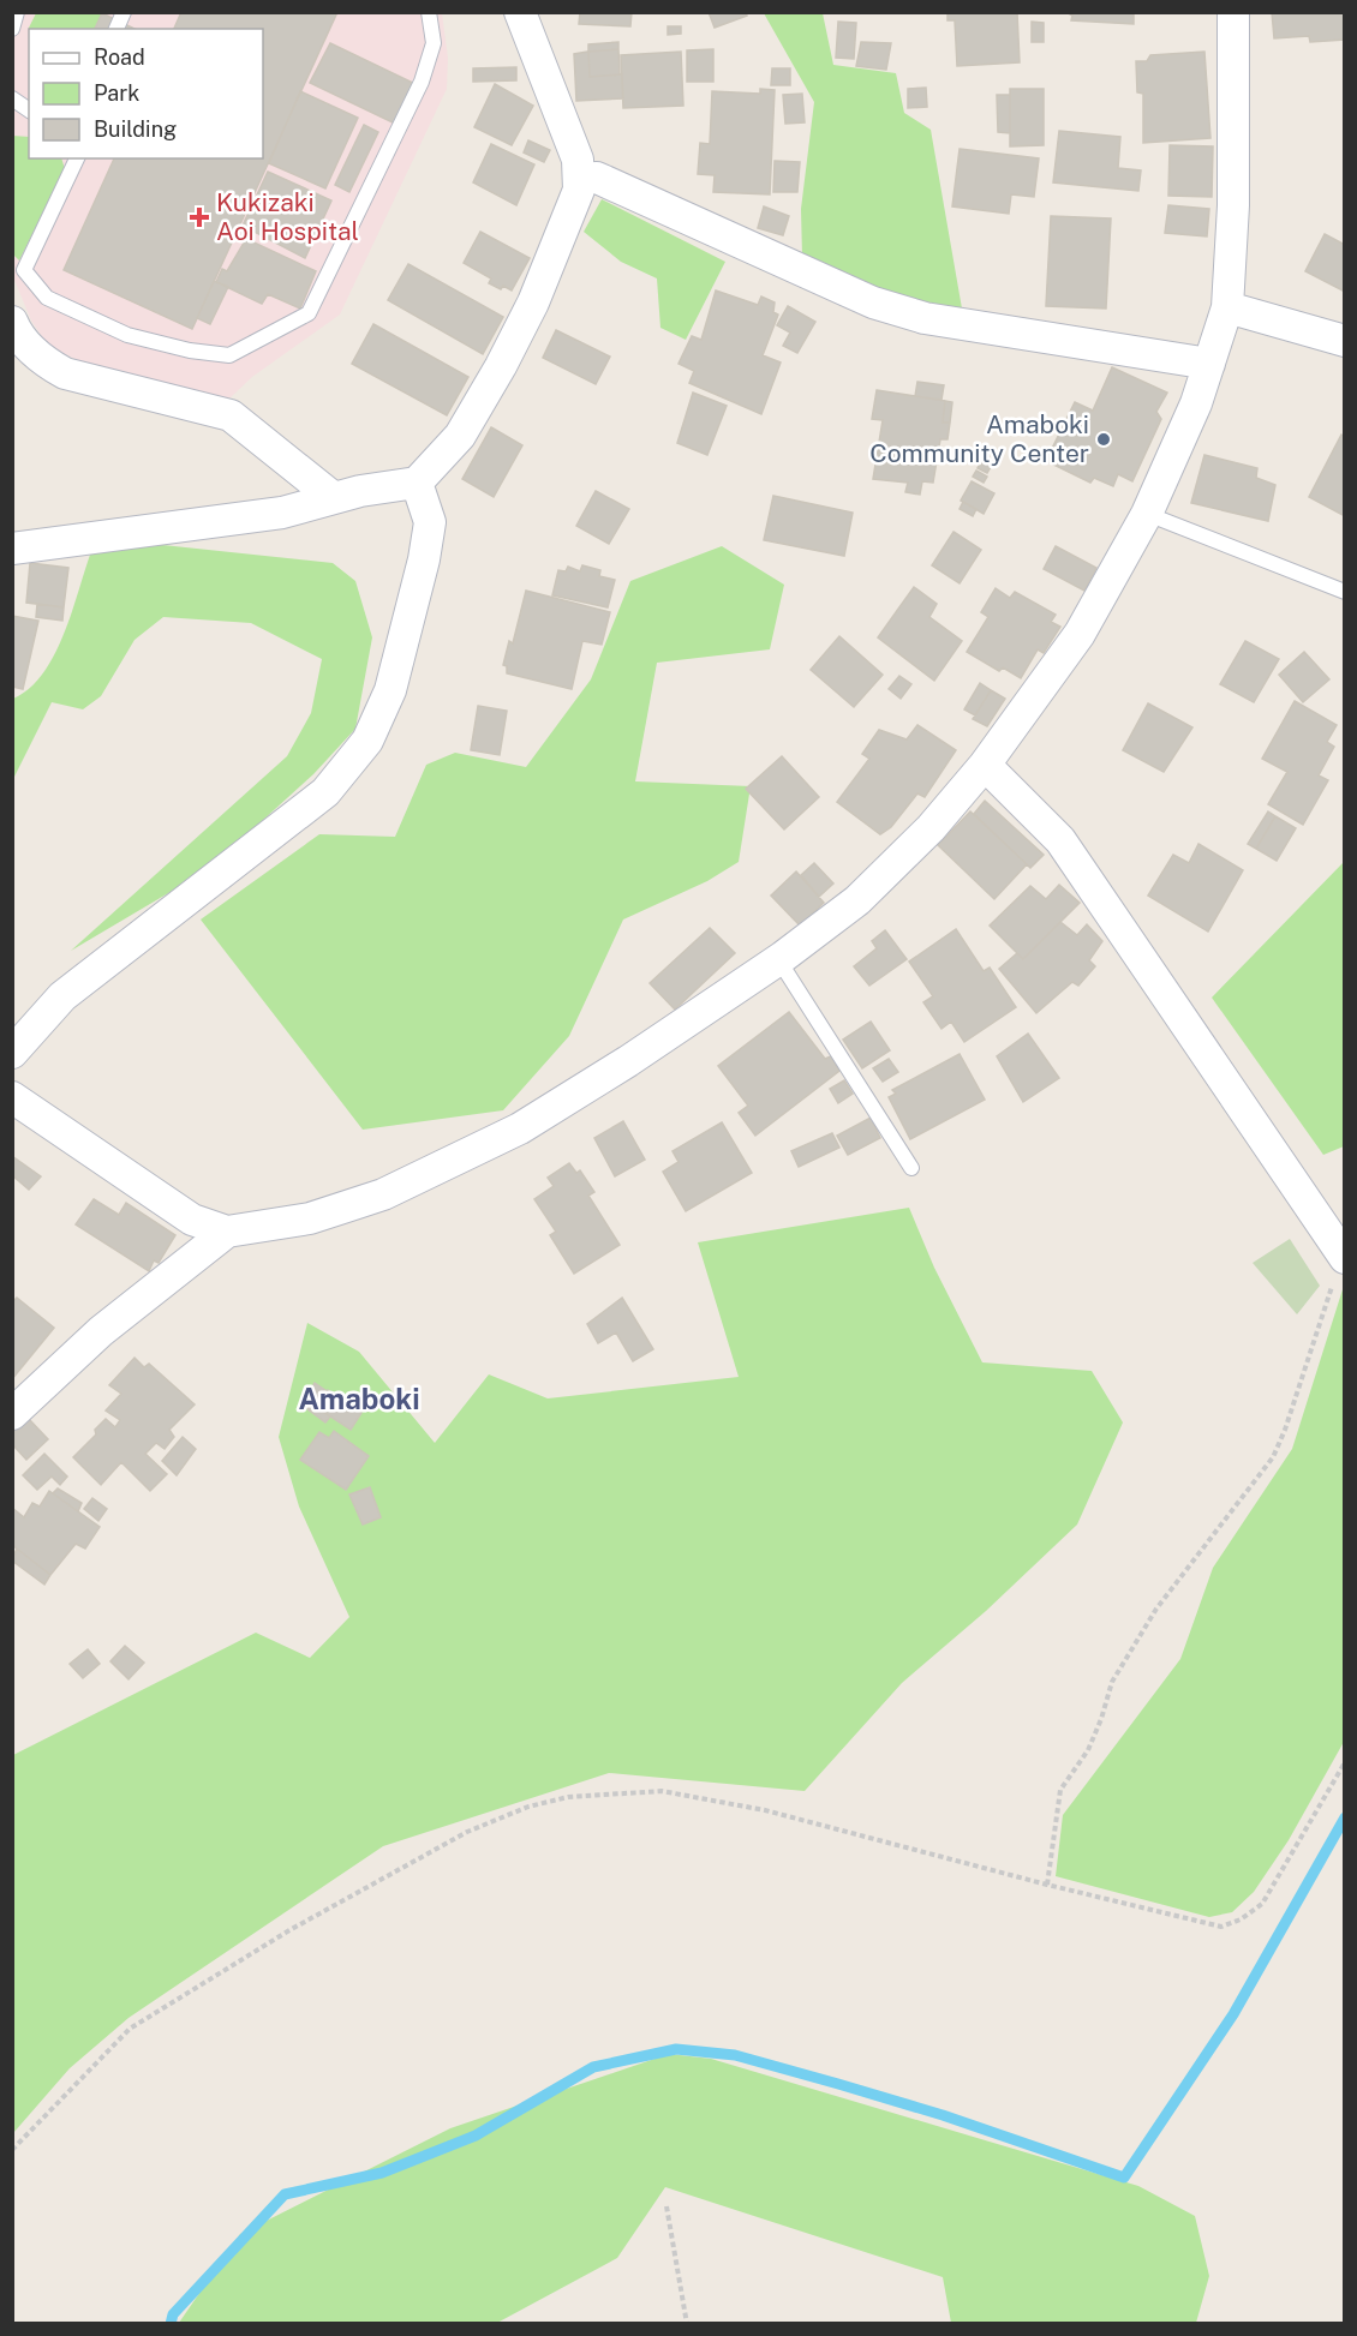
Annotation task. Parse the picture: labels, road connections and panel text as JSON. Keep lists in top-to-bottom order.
{
  "districts": ["Amaboki"],
  "places": {
    "health": ["Kukizaki Aoi Hospital"],
    "other": ["Amaboki Community Center"]
  },
  "legend": ["Road", "Park", "Building"]
}
